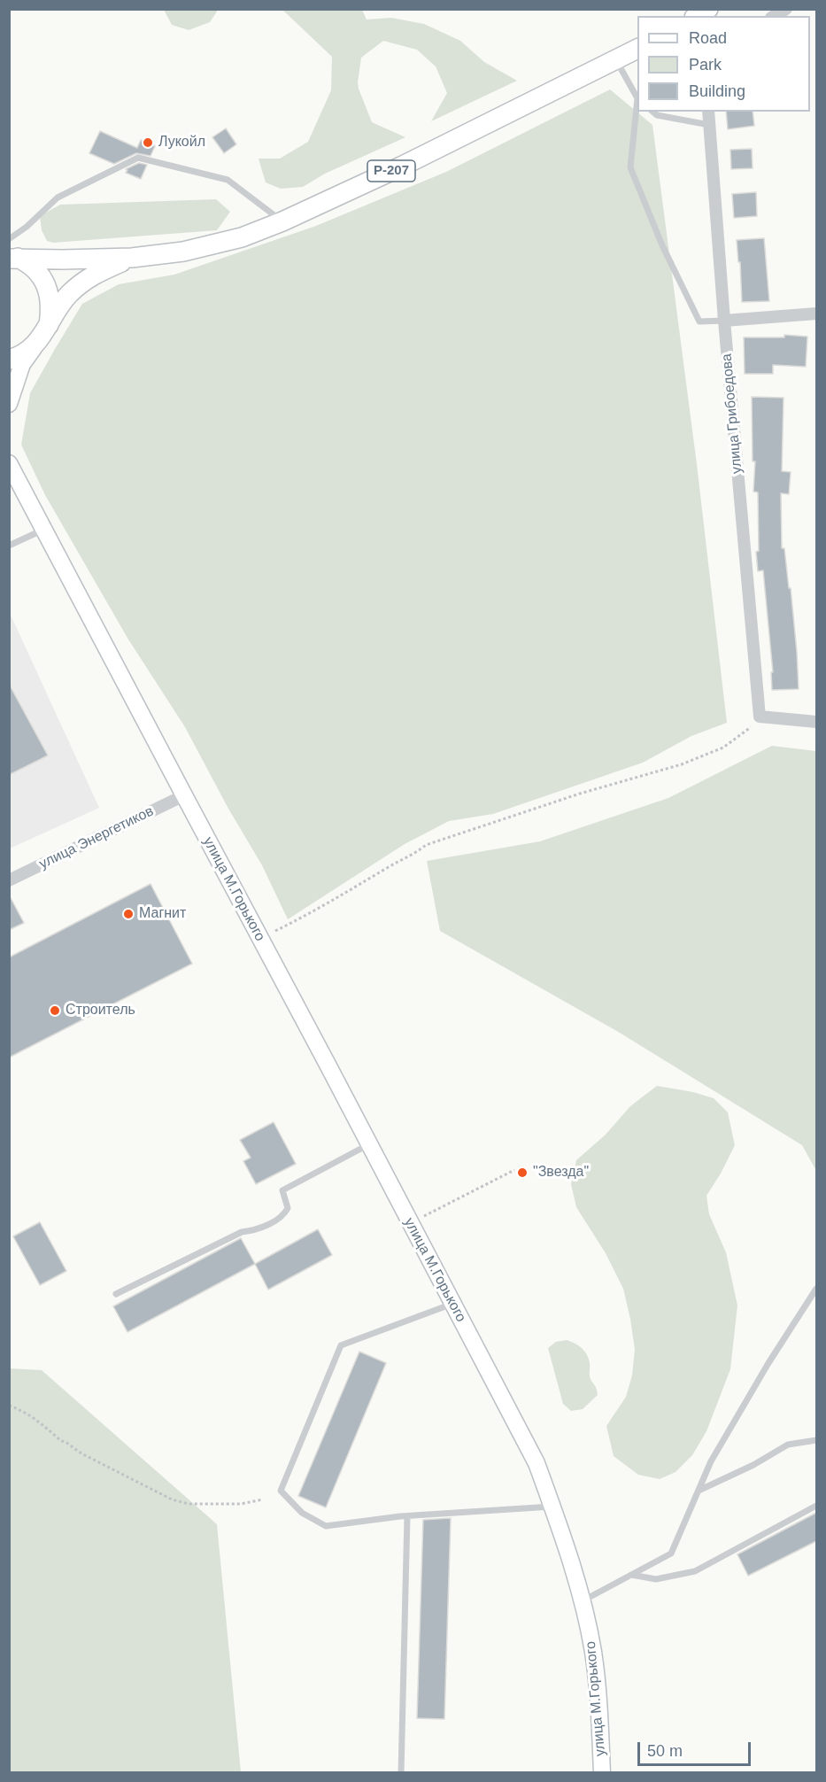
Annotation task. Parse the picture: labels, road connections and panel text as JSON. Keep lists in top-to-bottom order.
{
  "streets": {
    "main road": ["Р-207", "улица М.Горького"],
    "street": ["улица Грибоедова", "улица Энергетиков"]
  },
  "crossings": [
    ["улица Энергетиков", "улица М.Горького"]
  ],
  "places": [
    "Лукойл",
    "Магнит",
    "Строитель",
    "\"Звезда\""
  ],
  "legend": ["Road", "Park", "Building"],
  "scale_bar": "50 m"
}
